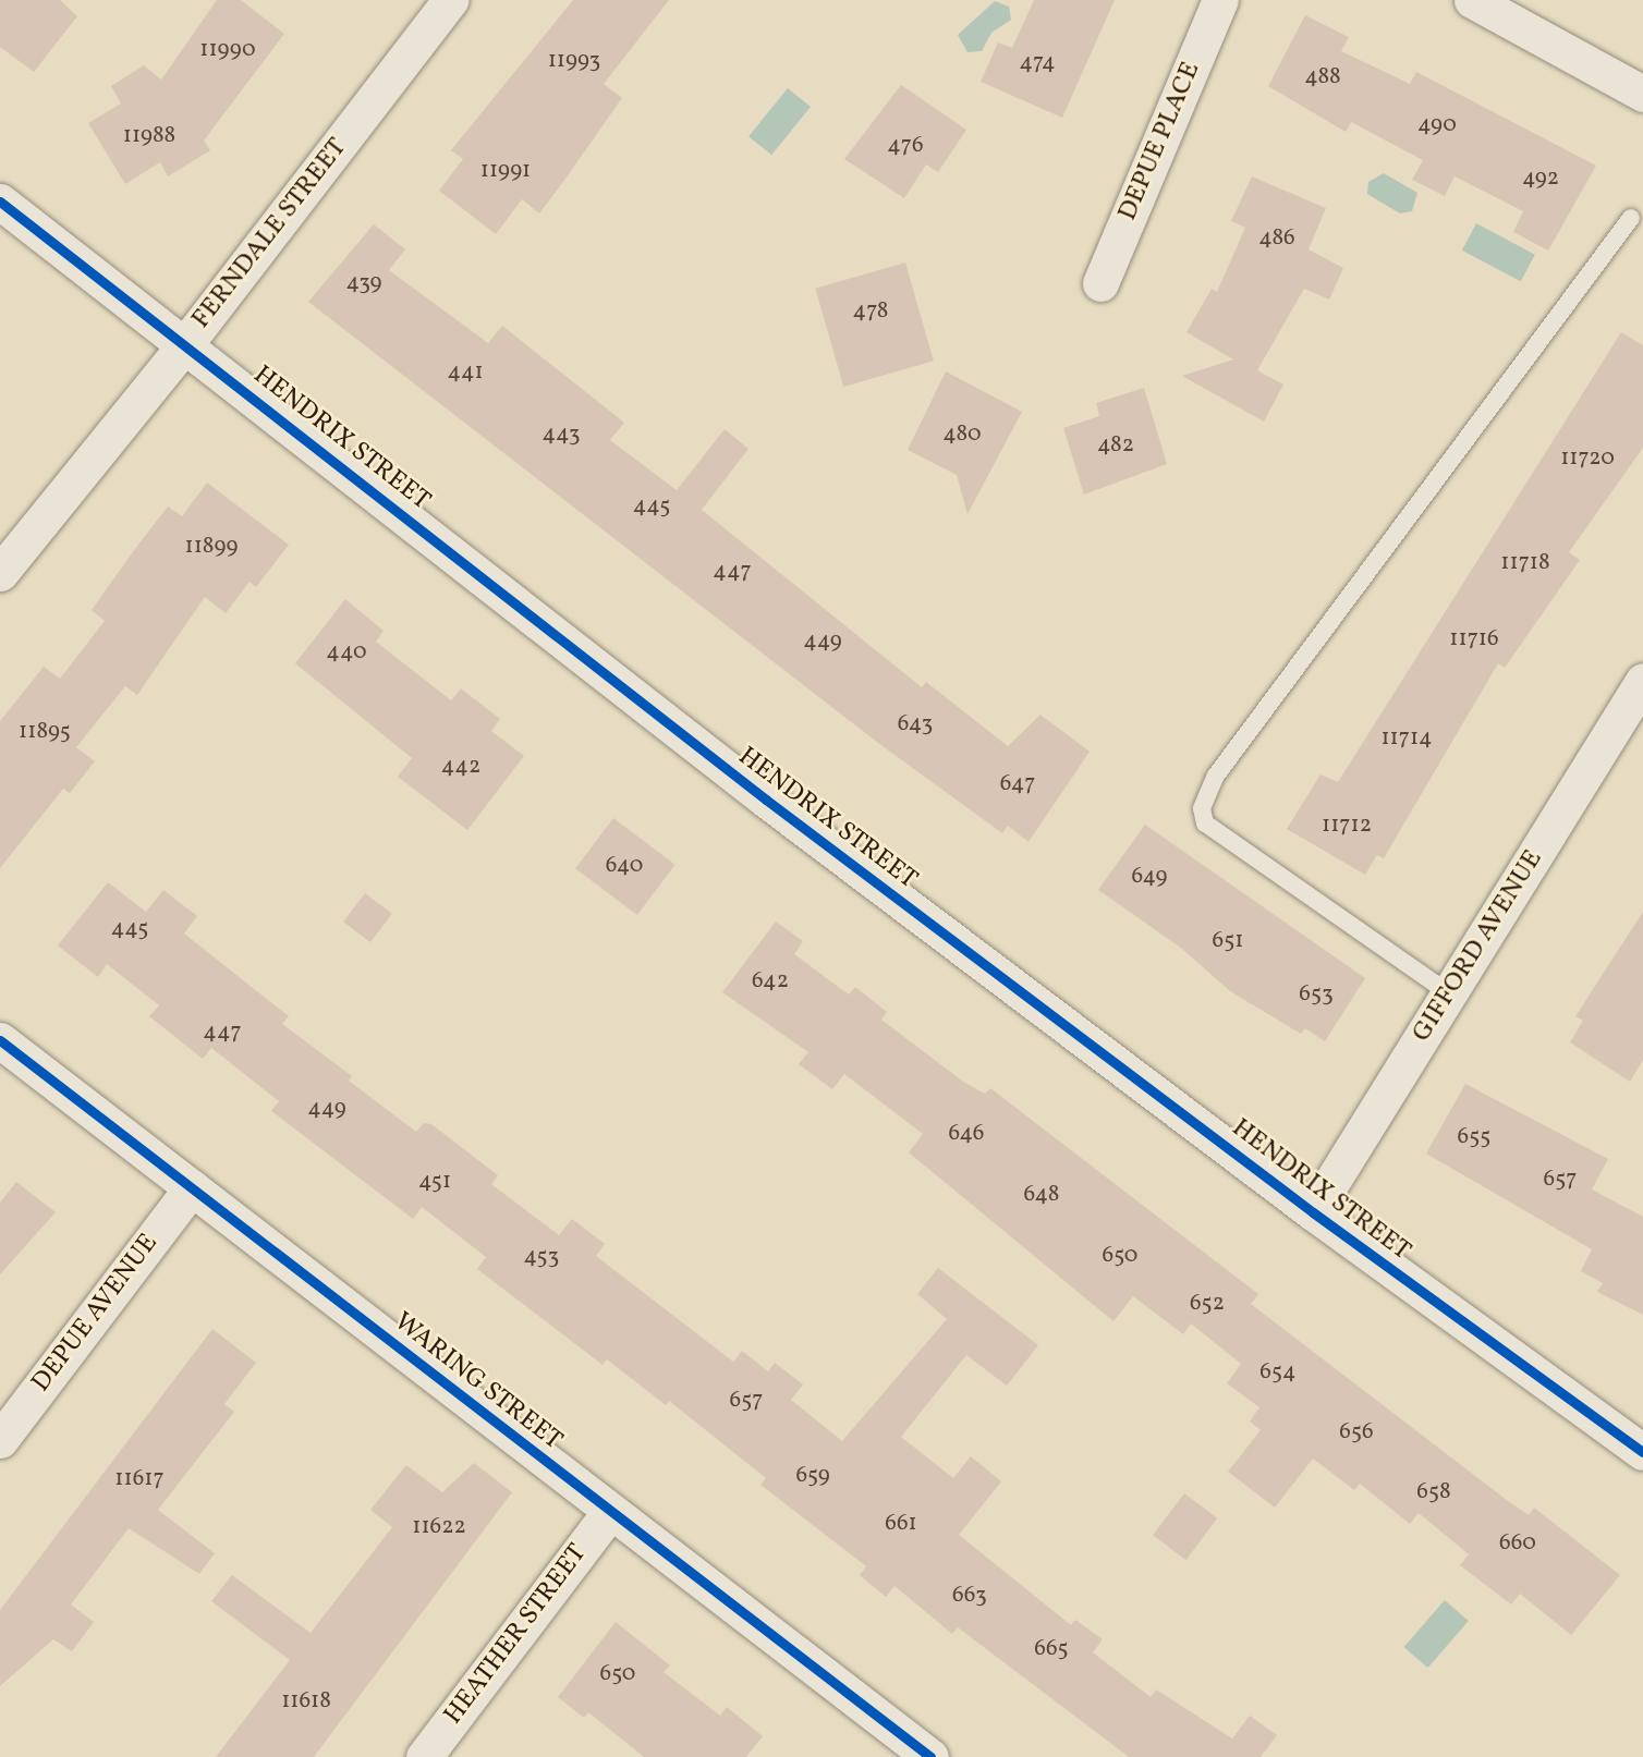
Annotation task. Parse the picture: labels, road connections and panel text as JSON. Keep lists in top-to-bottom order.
{
  "streets": {
    "street": [
      "DEPUE PLACE",
      "FERNDALE STREET",
      "HENDRIX STREET",
      "GIFFORD AVENUE",
      "DEPUE AVENUE",
      "WARING STREET",
      "HEATHER STREET"
    ]
  },
  "crossings": [
    ["FERNDALE STREET", "HENDRIX STREET"],
    ["HENDRIX STREET", "GIFFORD AVENUE"],
    ["DEPUE AVENUE", "WARING STREET"],
    ["WARING STREET", "HEATHER STREET"]
  ],
  "house_numbers": [
    "11990",
    "11993",
    "474",
    "488",
    "490",
    "11988",
    "476",
    "11991",
    "492",
    "486",
    "439",
    "478",
    "441",
    "443",
    "480",
    "482",
    "11720",
    "445",
    "11899",
    "11718",
    "447",
    "11716",
    "449",
    "440",
    "643",
    "11895",
    "11714",
    "442",
    "647",
    "11712",
    "640",
    "649",
    "445",
    "651",
    "642",
    "653",
    "447",
    "449",
    "646",
    "655",
    "657",
    "451",
    "648",
    "650",
    "453",
    "652",
    "654",
    "657",
    "656",
    "659",
    "11617",
    "658",
    "661",
    "11622",
    "660",
    "663",
    "665",
    "650",
    "11618"
  ]
}
